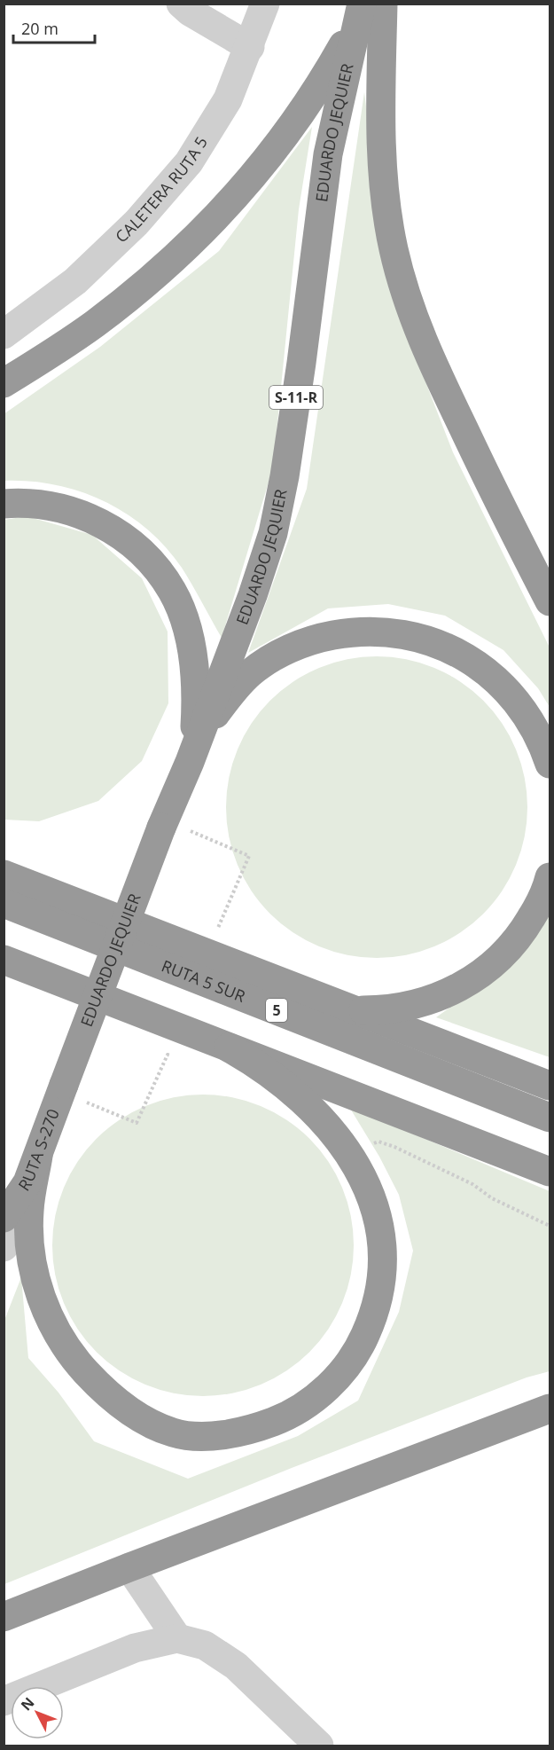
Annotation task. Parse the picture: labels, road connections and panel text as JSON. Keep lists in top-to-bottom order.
{
  "streets": {
    "highway": [
      "EDUARDO JEQUIER",
      "S-11-R",
      "RUTA 5 SUR",
      "5",
      "RUTA S-270"
    ],
    "street": ["CALETERA RUTA 5"]
  },
  "crossings": [
    ["EDUARDO JEQUIER", "RUTA S-270"]
  ],
  "scale_bar": "20 m",
  "north": "top left"
}
